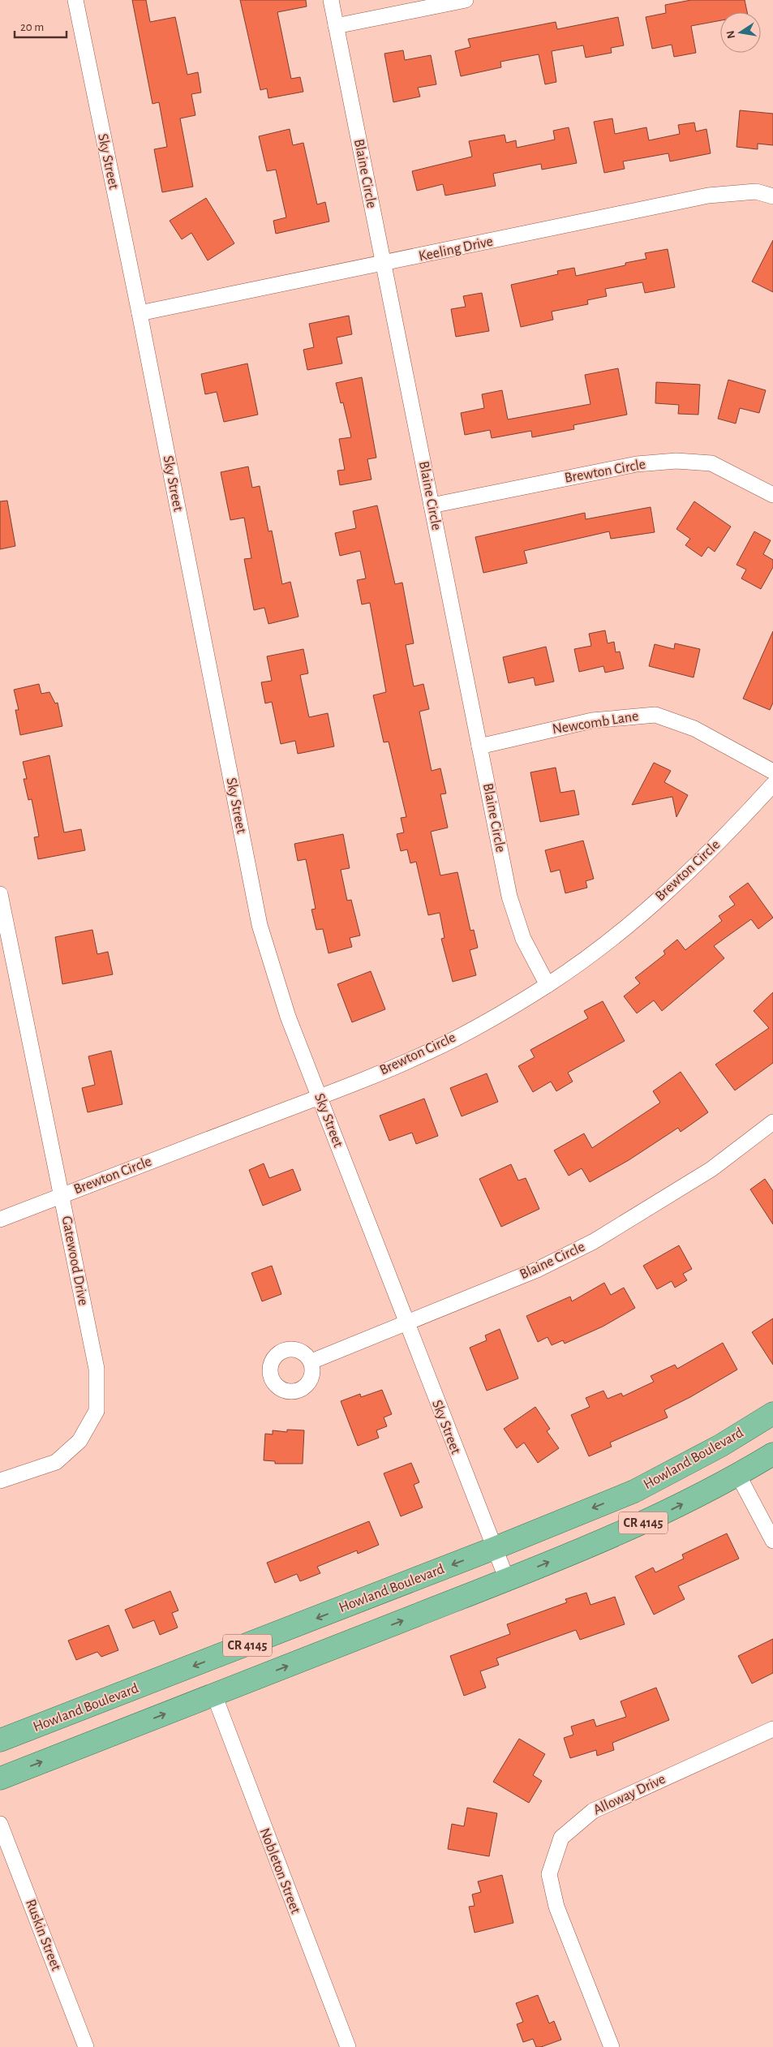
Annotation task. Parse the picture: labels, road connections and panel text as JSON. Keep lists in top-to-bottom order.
{
  "streets": {
    "main road": ["Howland Boulevard", "CR 4145"],
    "street": [
      "Sky Street",
      "Blaine Circle",
      "Keeling Drive",
      "Brewton Circle",
      "Newcomb Lane",
      "Gatewood Drive",
      "Alloway Drive",
      "Nobleton Street",
      "Ruskin Street"
    ]
  },
  "crossings": [
    ["Sky Street", "Blaine Circle"],
    ["Sky Street", "Keeling Drive"],
    ["Sky Street", "Brewton Circle"],
    ["Sky Street", "Howland Boulevard"],
    ["Sky Street", "CR 4145"],
    ["Blaine Circle", "Keeling Drive"],
    ["Blaine Circle", "Brewton Circle"],
    ["Blaine Circle", "Newcomb Lane"],
    ["Brewton Circle", "Gatewood Drive"],
    ["CR 4145", "Nobleton Street"]
  ],
  "scale_bar": "20 m",
  "north": "left"
}
